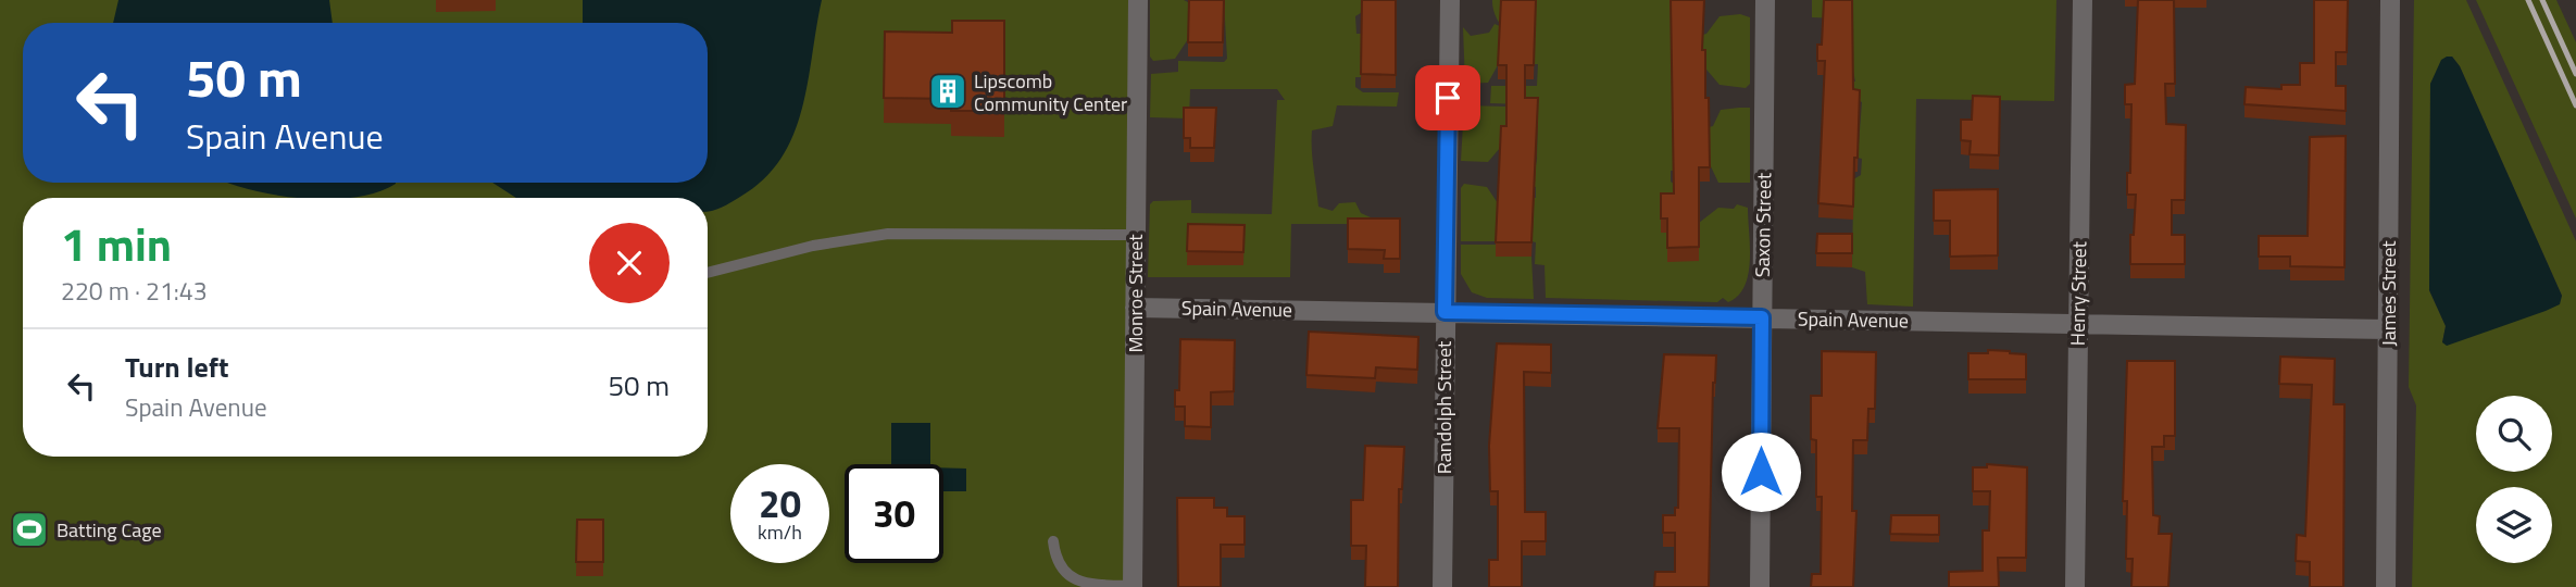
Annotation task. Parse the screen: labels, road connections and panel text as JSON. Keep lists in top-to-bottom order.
{
  "streets": {
    "street": [
      "Saxon Street",
      "Monroe Street",
      "Henry Street",
      "James Street",
      "Spain Avenue",
      "Randolph Street"
    ]
  },
  "crossings": [
    ["Saxon Street", "Spain Avenue"],
    ["Monroe Street", "Spain Avenue"],
    ["Henry Street", "Spain Avenue"],
    ["James Street", "Spain Avenue"],
    ["Spain Avenue", "Randolph Street"]
  ],
  "places": {
    "building": ["Lipscomb Community Center"],
    "sports": ["Batting Cage"]
  },
  "page": {
    "turn": ["50 m", "Spain Avenue"],
    "heading": ["1 min", "220 m · 21:43"],
    "list": [
      {
        "name": "Turn left",
        "note": "Spain Avenue",
        "value": "50 m"
      }
    ],
    "speed": "20 km/h",
    "limit": "30"
  }
}
